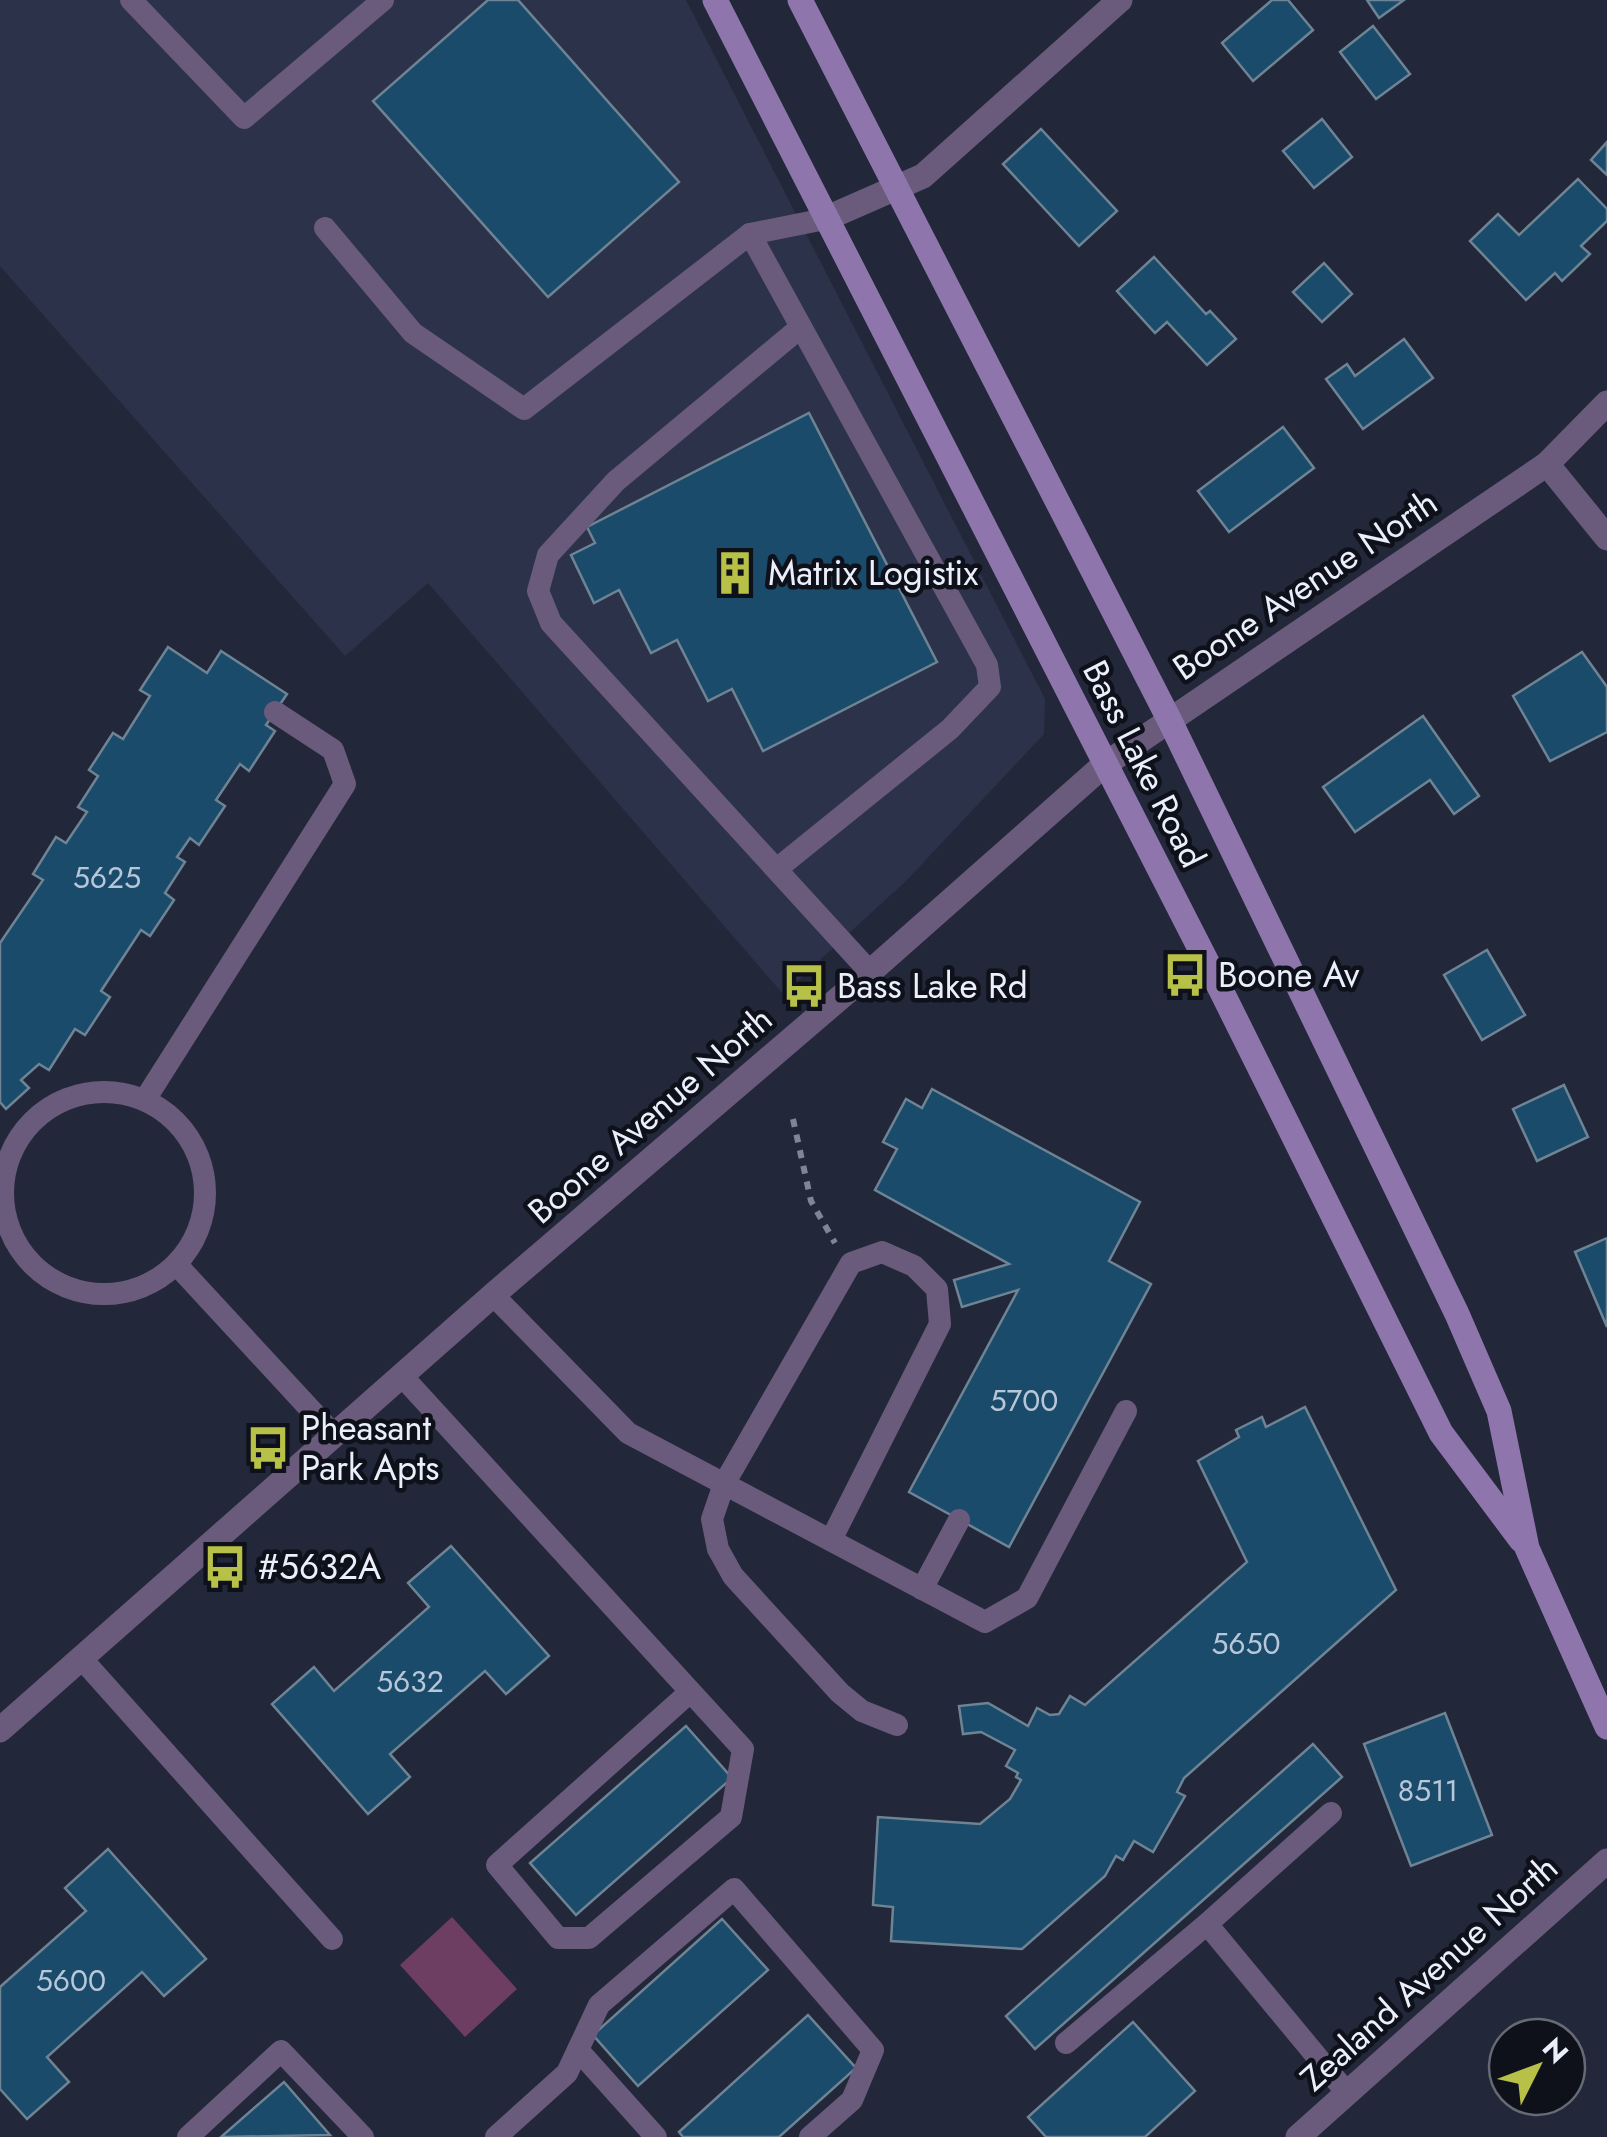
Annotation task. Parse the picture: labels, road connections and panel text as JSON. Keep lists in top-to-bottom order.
{
  "streets": {
    "main road": ["Bass Lake Road"],
    "street": ["Boone Avenue North", "Zealand Avenue North"]
  },
  "crossings": [
    ["Boone Avenue North", "Bass Lake Road"]
  ],
  "places": {
    "building": ["Matrix Logistix"],
    "bus stop": [
      "Boone Av",
      "Bass Lake Rd",
      "Pheasant Park Apts",
      "#5632A"
    ]
  },
  "house_numbers": [
    "5625",
    "5700",
    "5650",
    "5632",
    "8511",
    "5600"
  ],
  "north": "top right"
}
